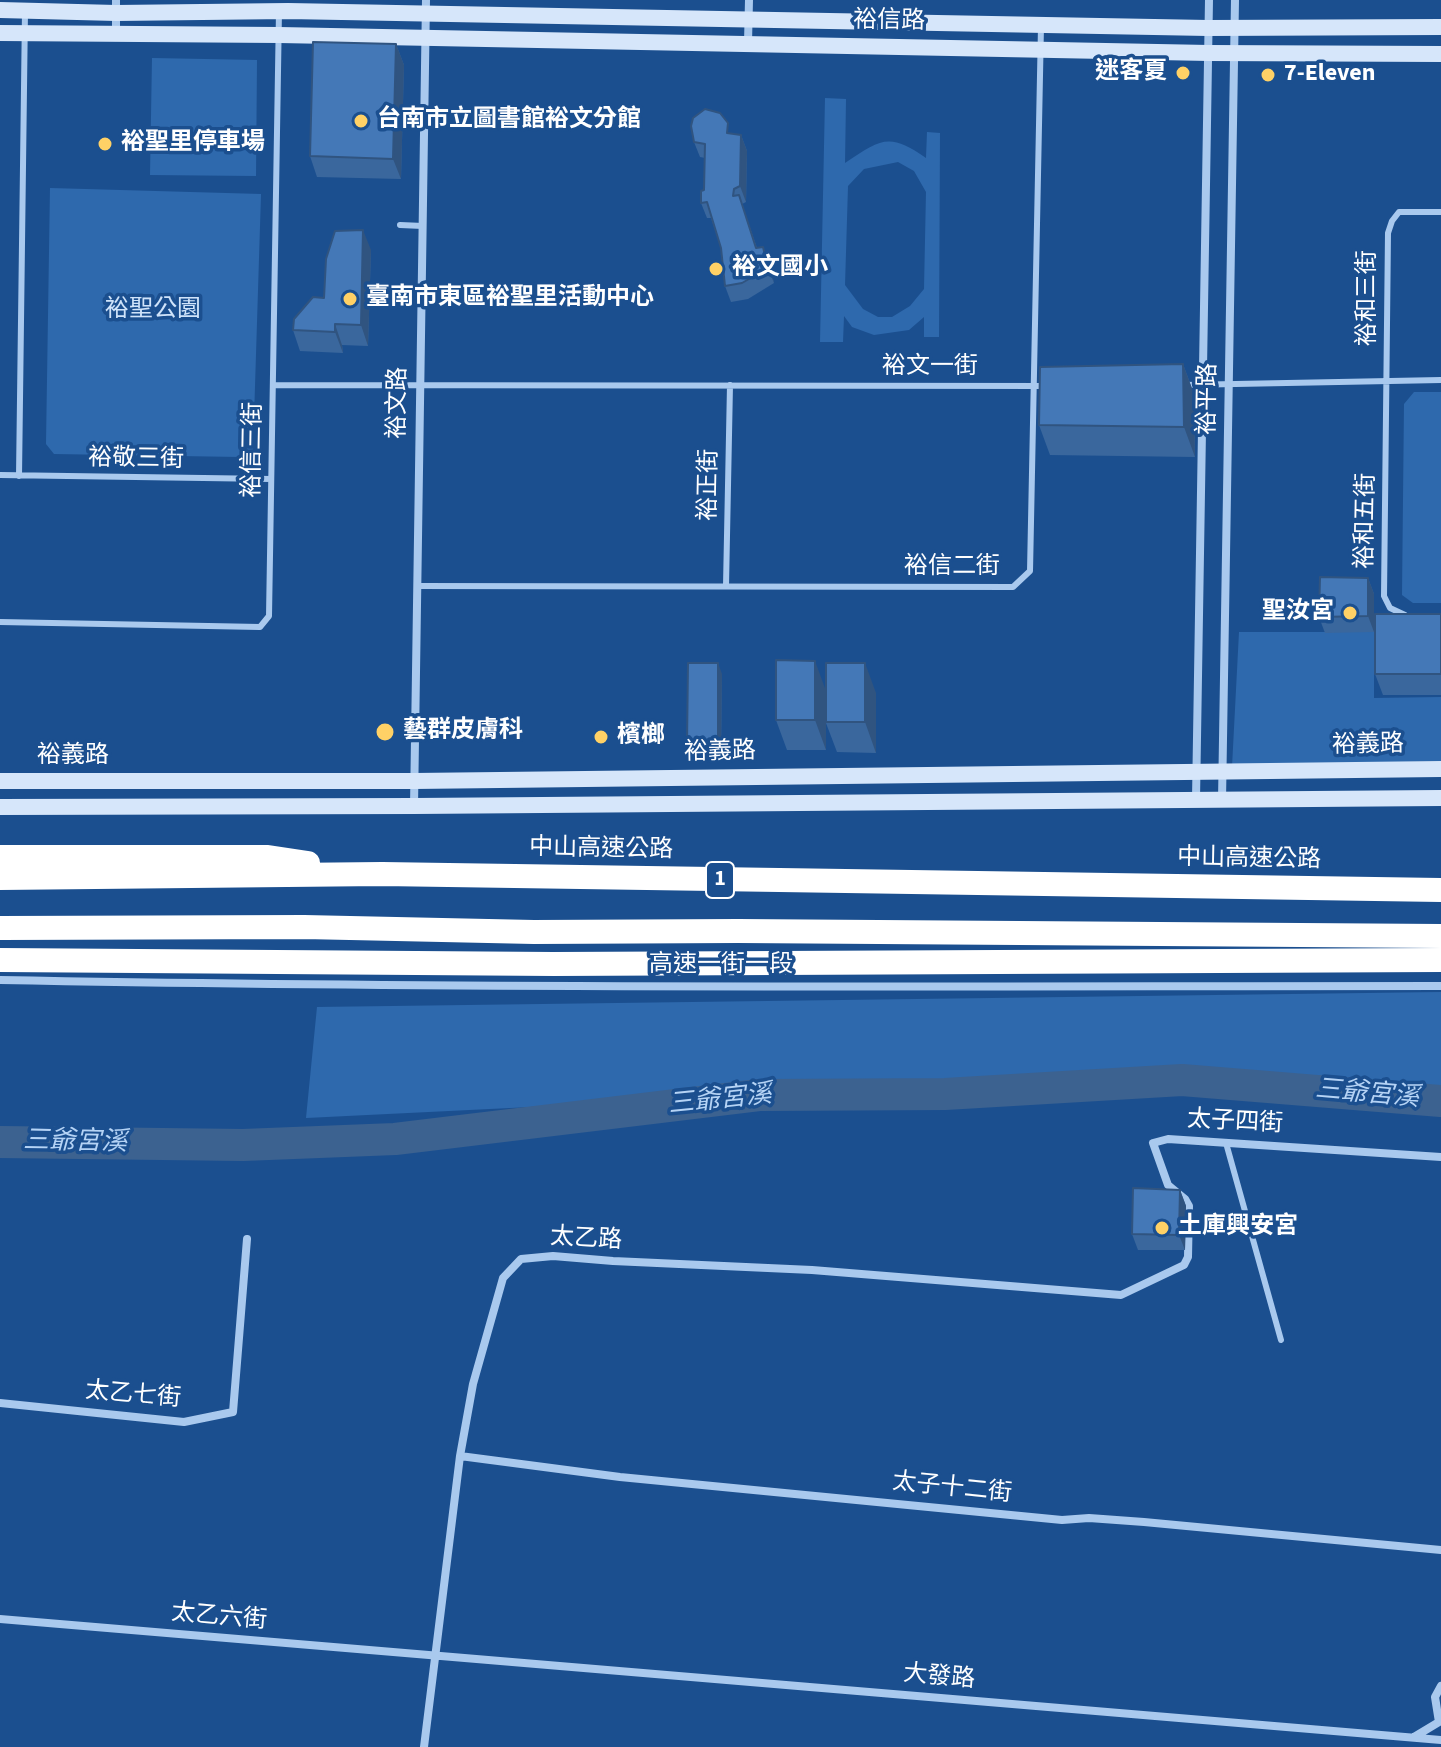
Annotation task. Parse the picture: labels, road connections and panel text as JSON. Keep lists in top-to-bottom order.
{
  "streets": {
    "highway": ["中山高速公路", "1"],
    "street": [
      "裕信路",
      "裕平路",
      "裕文路",
      "裕義路",
      "高速一街一段",
      "太子四街",
      "太乙路",
      "太乙七街",
      "太子十二街",
      "太乙六街",
      "大發路"
    ],
    "lane": [
      "裕和三街",
      "裕文一街",
      "裕信三街",
      "裕敬三街",
      "裕正街",
      "裕和五街",
      "裕信二街"
    ]
  },
  "crossings": [
    ["裕信路", "裕平路"],
    ["裕信路", "裕文路"],
    ["裕信路", "裕信三街"],
    ["裕信路", "裕信二街"],
    ["裕和三街", "裕和五街"],
    ["裕文一街", "裕文路"],
    ["裕文一街", "裕信三街"],
    ["裕文一街", "裕正街"],
    ["裕文一街", "裕信二街"],
    ["裕平路", "裕義路"],
    ["裕文路", "裕信二街"],
    ["裕文路", "裕義路"],
    ["裕信三街", "裕敬三街"],
    ["裕正街", "裕信二街"],
    ["太子四街", "太乙路"],
    ["太乙路", "太子十二街"],
    ["太乙路", "太乙六街"],
    ["太乙路", "大發路"],
    ["太乙六街", "大發路"]
  ],
  "water": ["三爺宮溪"],
  "parks": ["裕聖公園"],
  "places": [
    "迷客夏",
    "7-Eleven",
    "台南市立圖書館裕文分館",
    "裕聖里停車場",
    "裕文國小",
    "臺南市東區裕聖里活動中心",
    "聖汝宮",
    "藝群皮膚科",
    "檳榔",
    "土庫興安宮"
  ]
}
